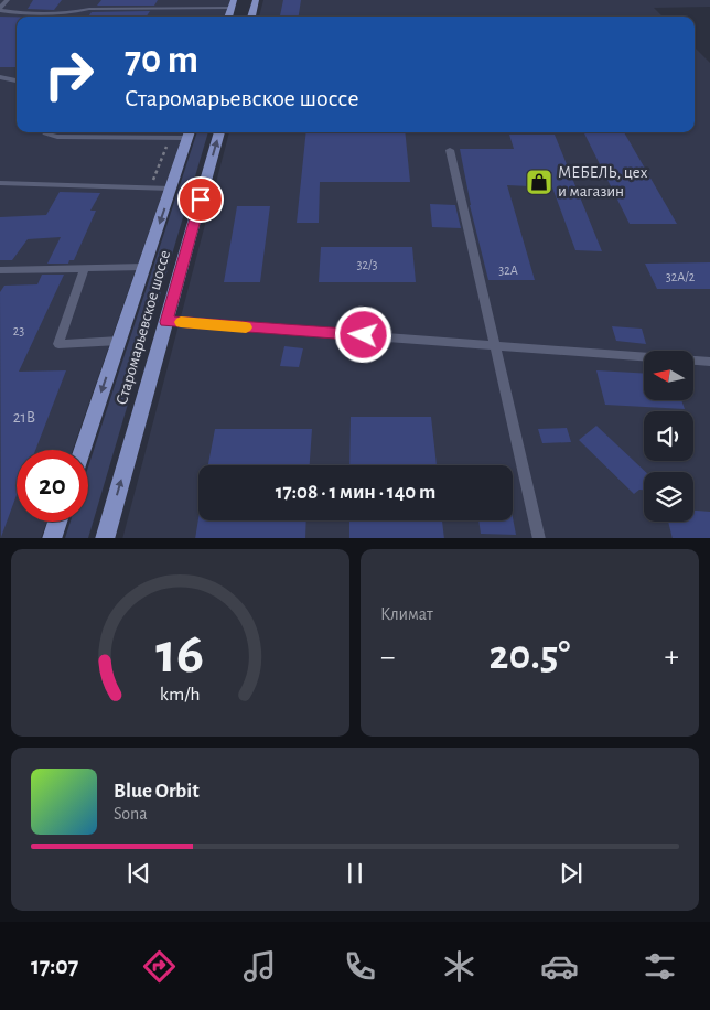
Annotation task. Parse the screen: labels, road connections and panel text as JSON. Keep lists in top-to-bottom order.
{
  "streets": {
    "main road": ["Старомарьевское шоссе"]
  },
  "places": {
    "shop": ["МЕБЕЛЬ, цех и магазин"]
  },
  "house_numbers": [
    "32/3",
    "32А",
    "32А/2",
    "23",
    "21В"
  ],
  "north": "left",
  "page": {
    "turn": ["70 m", "Старомарьевское шоссе"],
    "limit": "20",
    "trip": "17:08 · 1 мин · 140 m",
    "tile": "Климат",
    "heat": ["−", "20.5°", "+"],
    "song": ["Blue Orbit", "Sona"],
    "tabs": "17:07",
    "gauge": ["16", "km/h"]
  }
}
